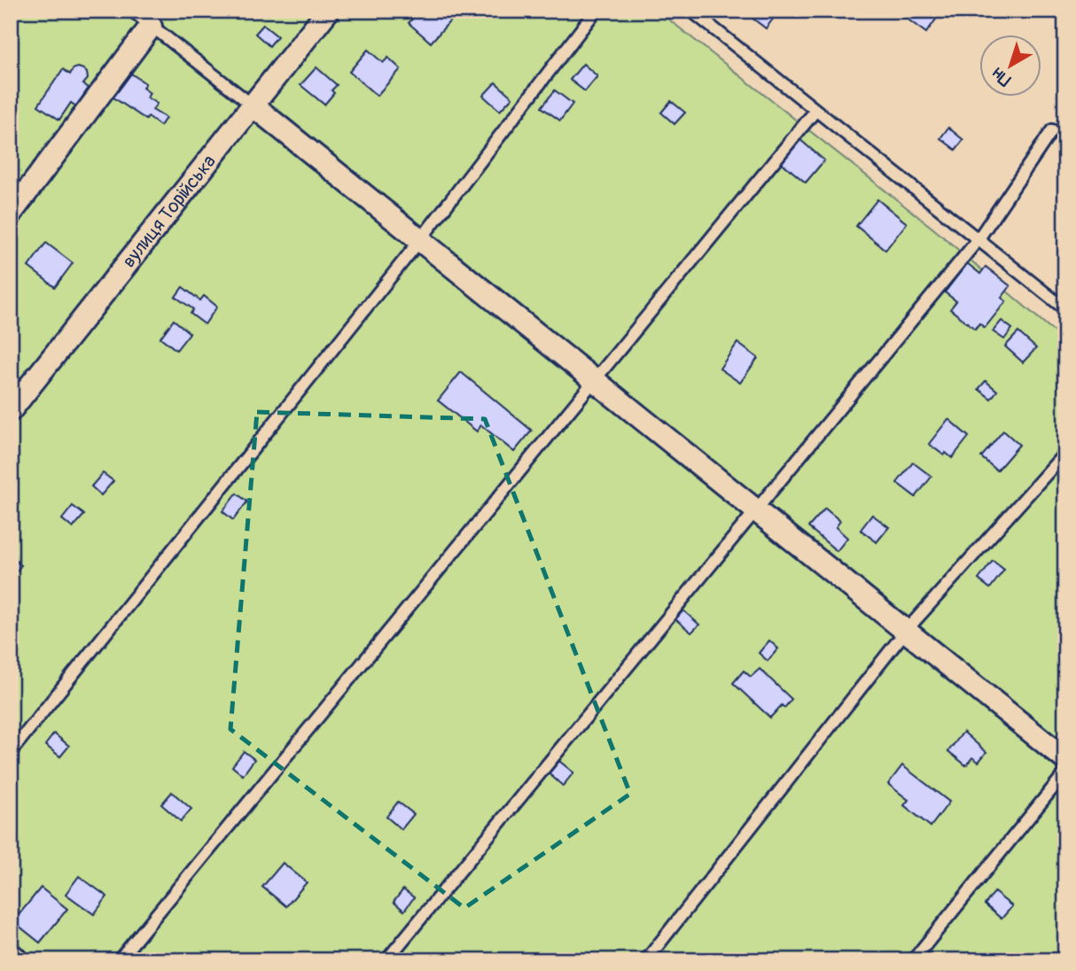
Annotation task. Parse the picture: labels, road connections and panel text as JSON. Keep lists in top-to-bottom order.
{
  "streets": {
    "street": ["вулиця Торійська"]
  },
  "north": "bottom left"
}
